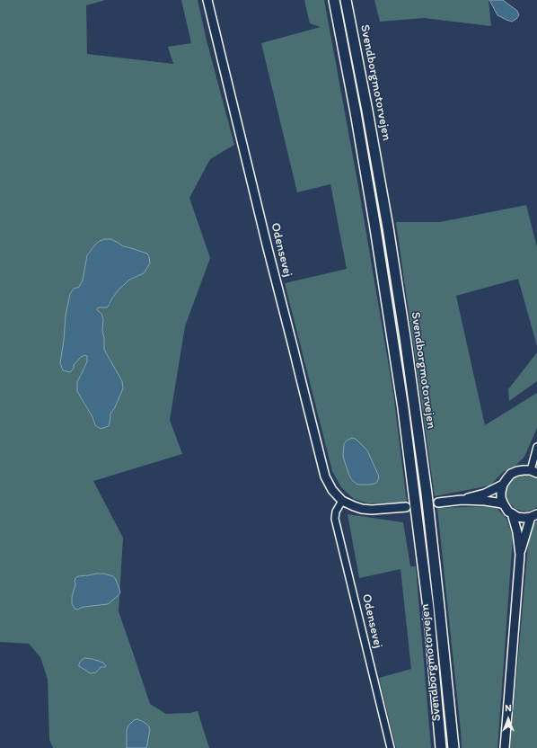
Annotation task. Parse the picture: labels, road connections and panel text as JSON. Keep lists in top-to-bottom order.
{
  "streets": {
    "highway": ["Svendborgmotorvejen"],
    "main road": ["Odensevej"]
  },
  "north": "top"
}
